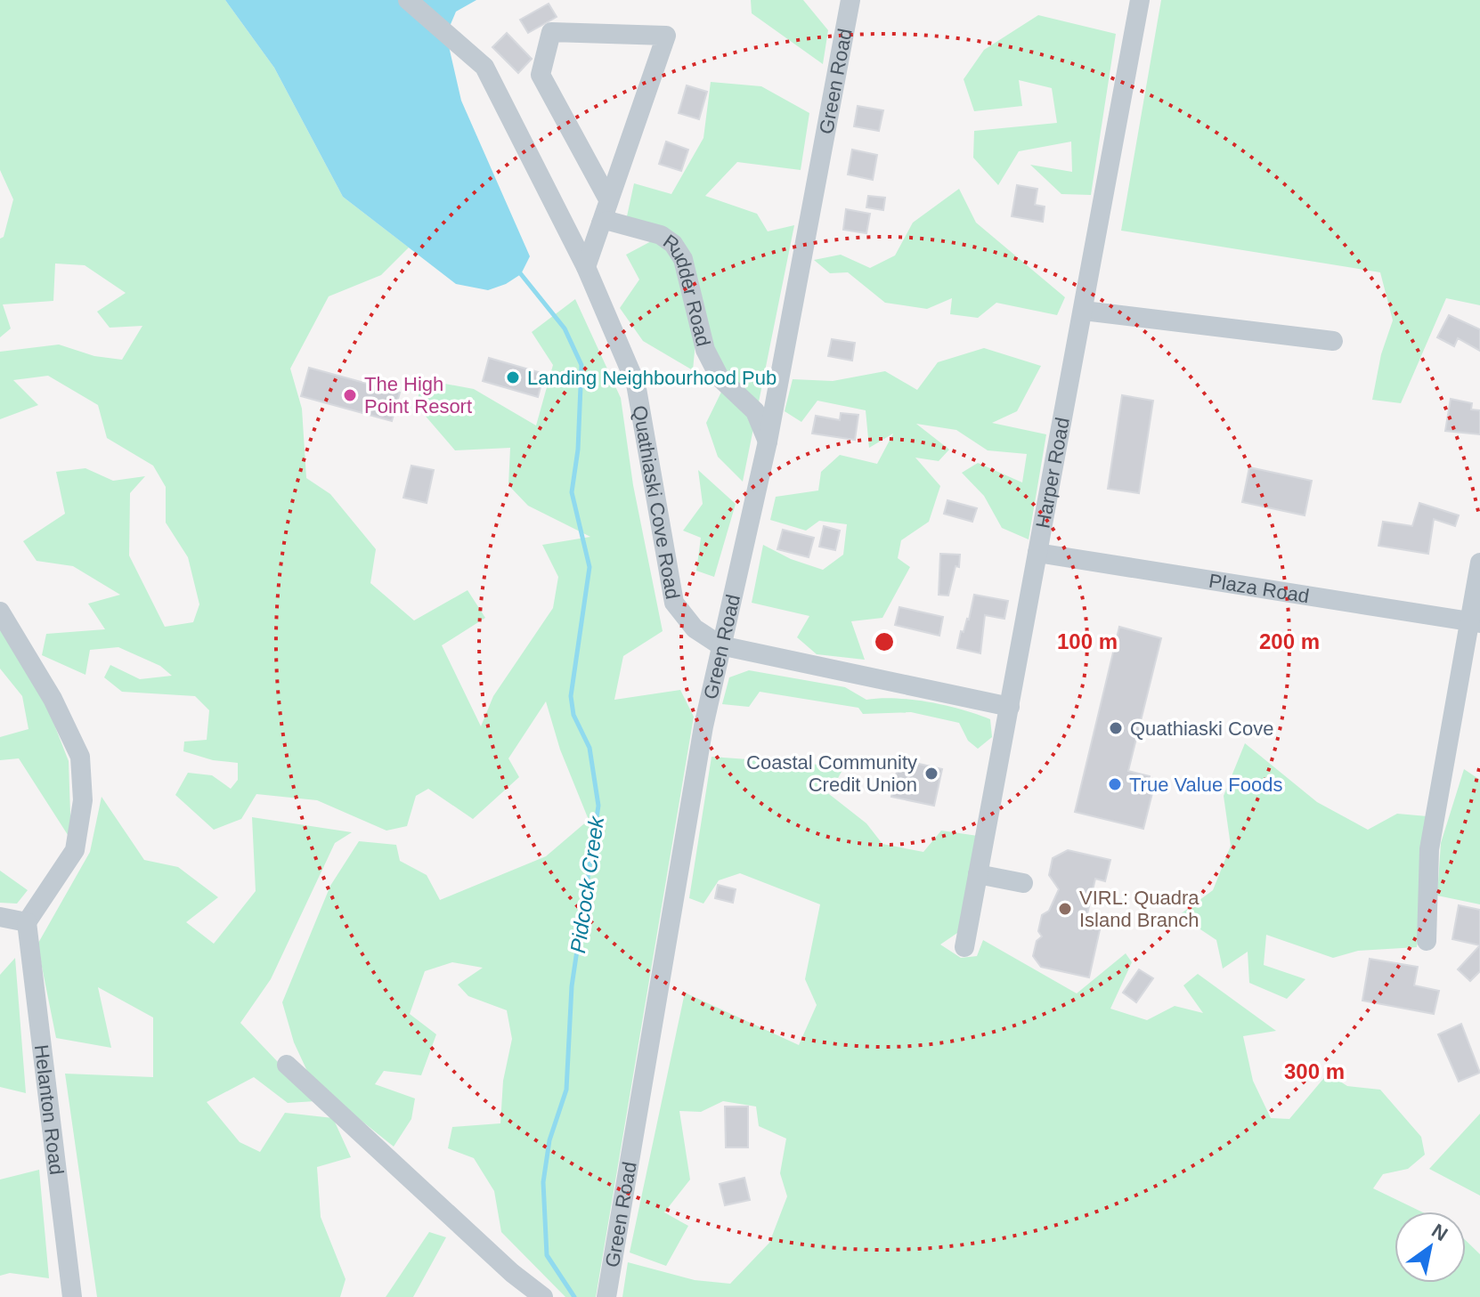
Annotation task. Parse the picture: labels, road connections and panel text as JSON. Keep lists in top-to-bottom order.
{
  "streets": {
    "street": [
      "Green Road",
      "Rudder Road",
      "Harper Road",
      "Quathiaski Cove Road",
      "Plaza Road",
      "Helanton Road"
    ]
  },
  "crossings": [
    ["Green Road", "Rudder Road"],
    ["Green Road", "Quathiaski Cove Road"],
    ["Harper Road", "Quathiaski Cove Road"],
    ["Harper Road", "Plaza Road"]
  ],
  "water": ["Pidcock Creek"],
  "places": [
    "Landing Neighbourhood Pub",
    "The High Point Resort",
    "Quathiaski Cove",
    "Coastal Community Credit Union",
    "True Value Foods",
    "VIRL: Quadra Island Branch"
  ],
  "north": "top right",
  "rings": ["100 m", "200 m", "300 m"]
}
